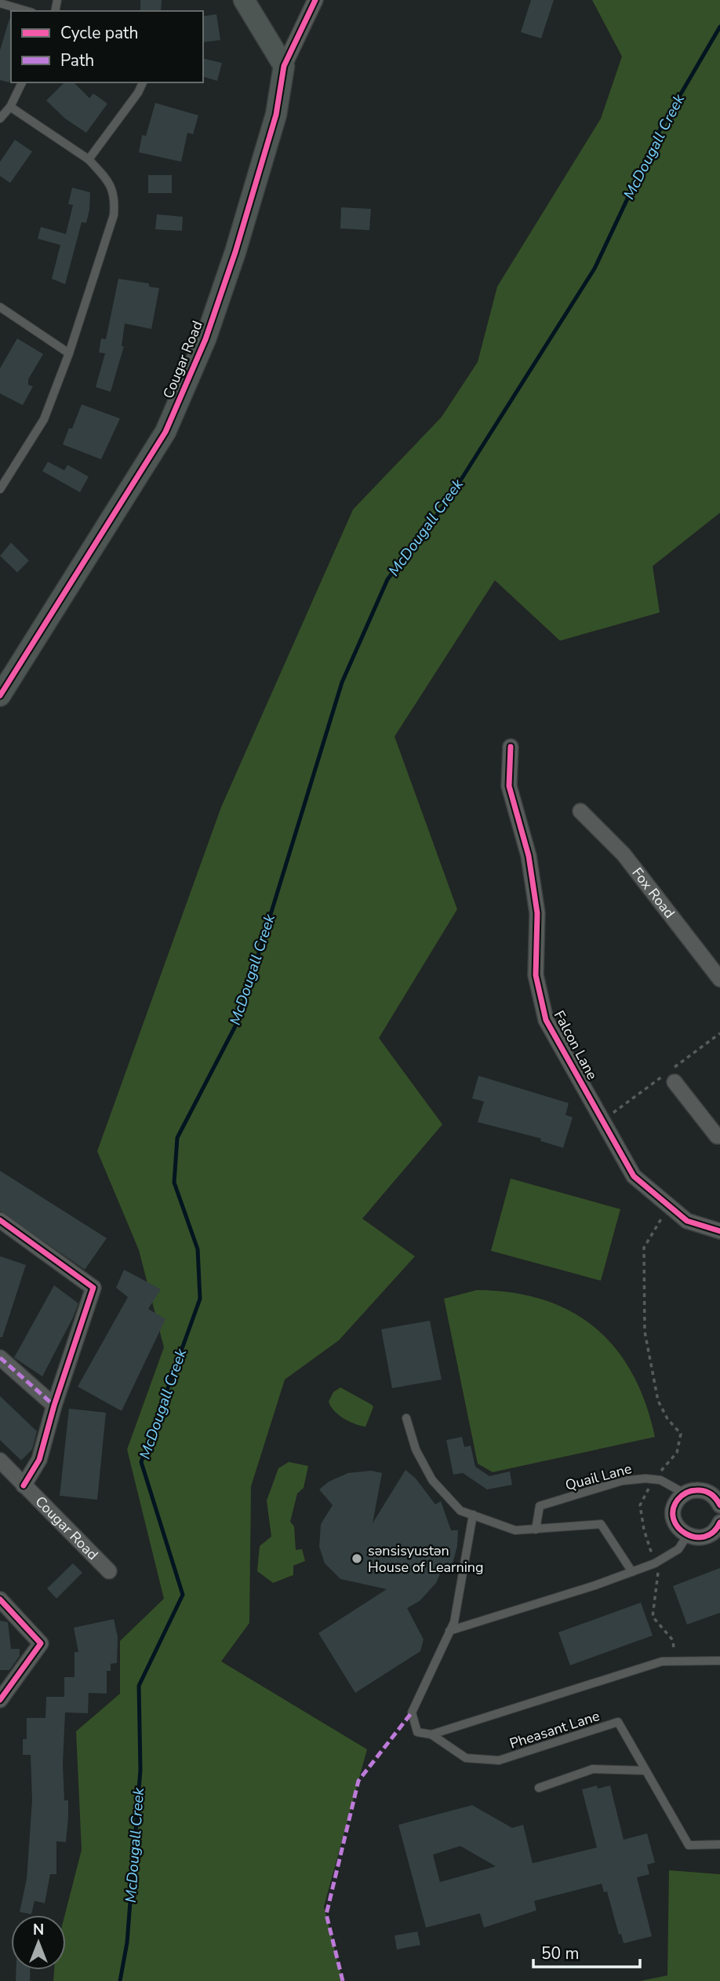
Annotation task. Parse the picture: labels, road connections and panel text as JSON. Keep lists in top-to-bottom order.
{
  "streets": {
    "street": ["Cougar Road", "Fox Road", "Falcon Lane"],
    "lane": ["Quail Lane", "Pheasant Lane"]
  },
  "water": ["McDougall Creek"],
  "places": ["sənsisyustən House of Learning"],
  "legend": ["Cycle path", "Path"],
  "scale_bar": "50 m",
  "north": "top"
}
